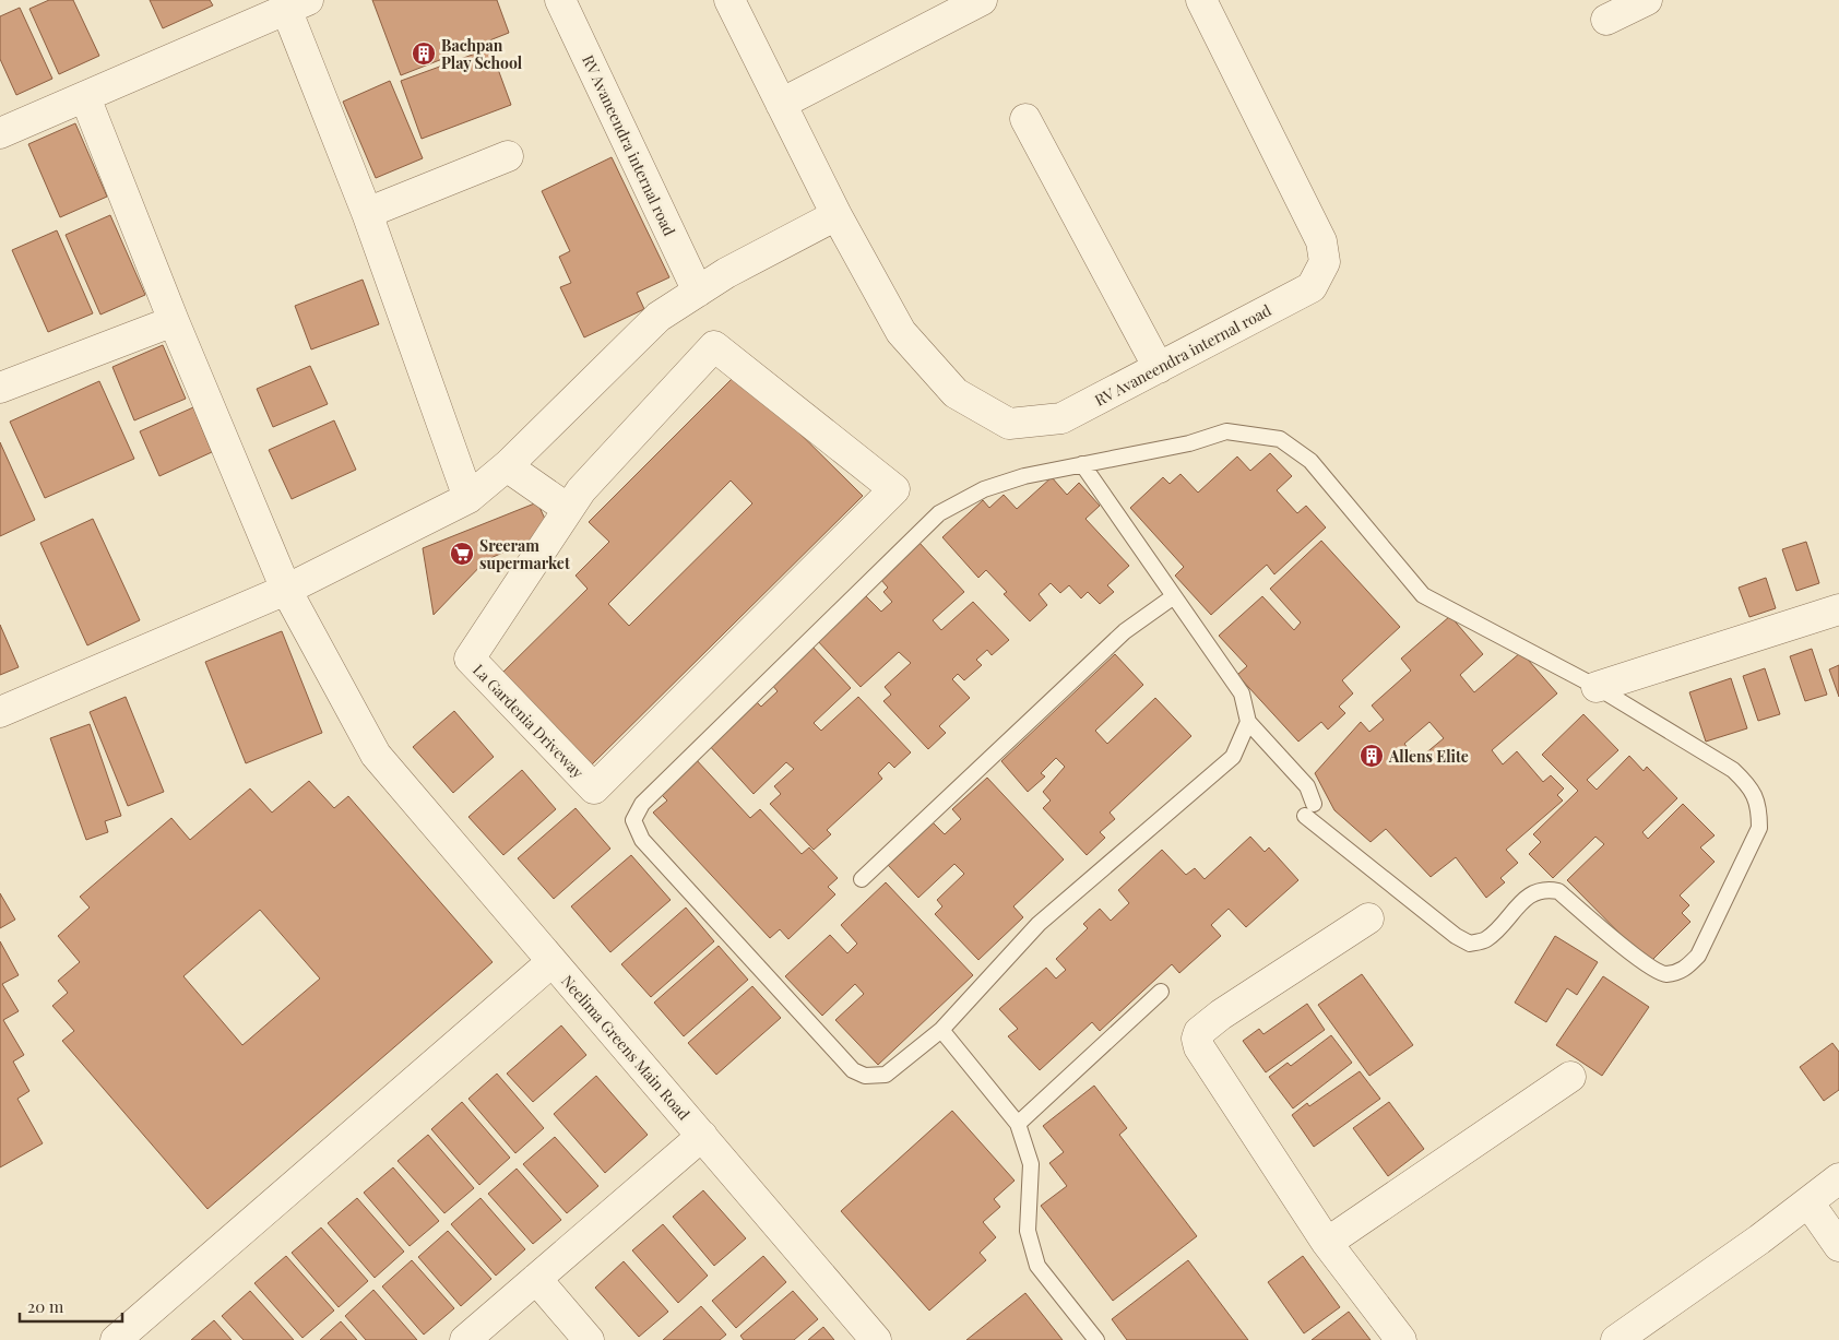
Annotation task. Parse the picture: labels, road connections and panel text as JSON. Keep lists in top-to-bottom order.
{
  "streets": {
    "street": ["RV Avaneendra internal road", "La Gardenia Driveway", "Neelima Greens Main Road"]
  },
  "places": {
    "building": ["Bachpan Play School", "Allens Elite"],
    "supermarket": ["Sreeram supermarket"]
  },
  "scale_bar": "20 m"
}
